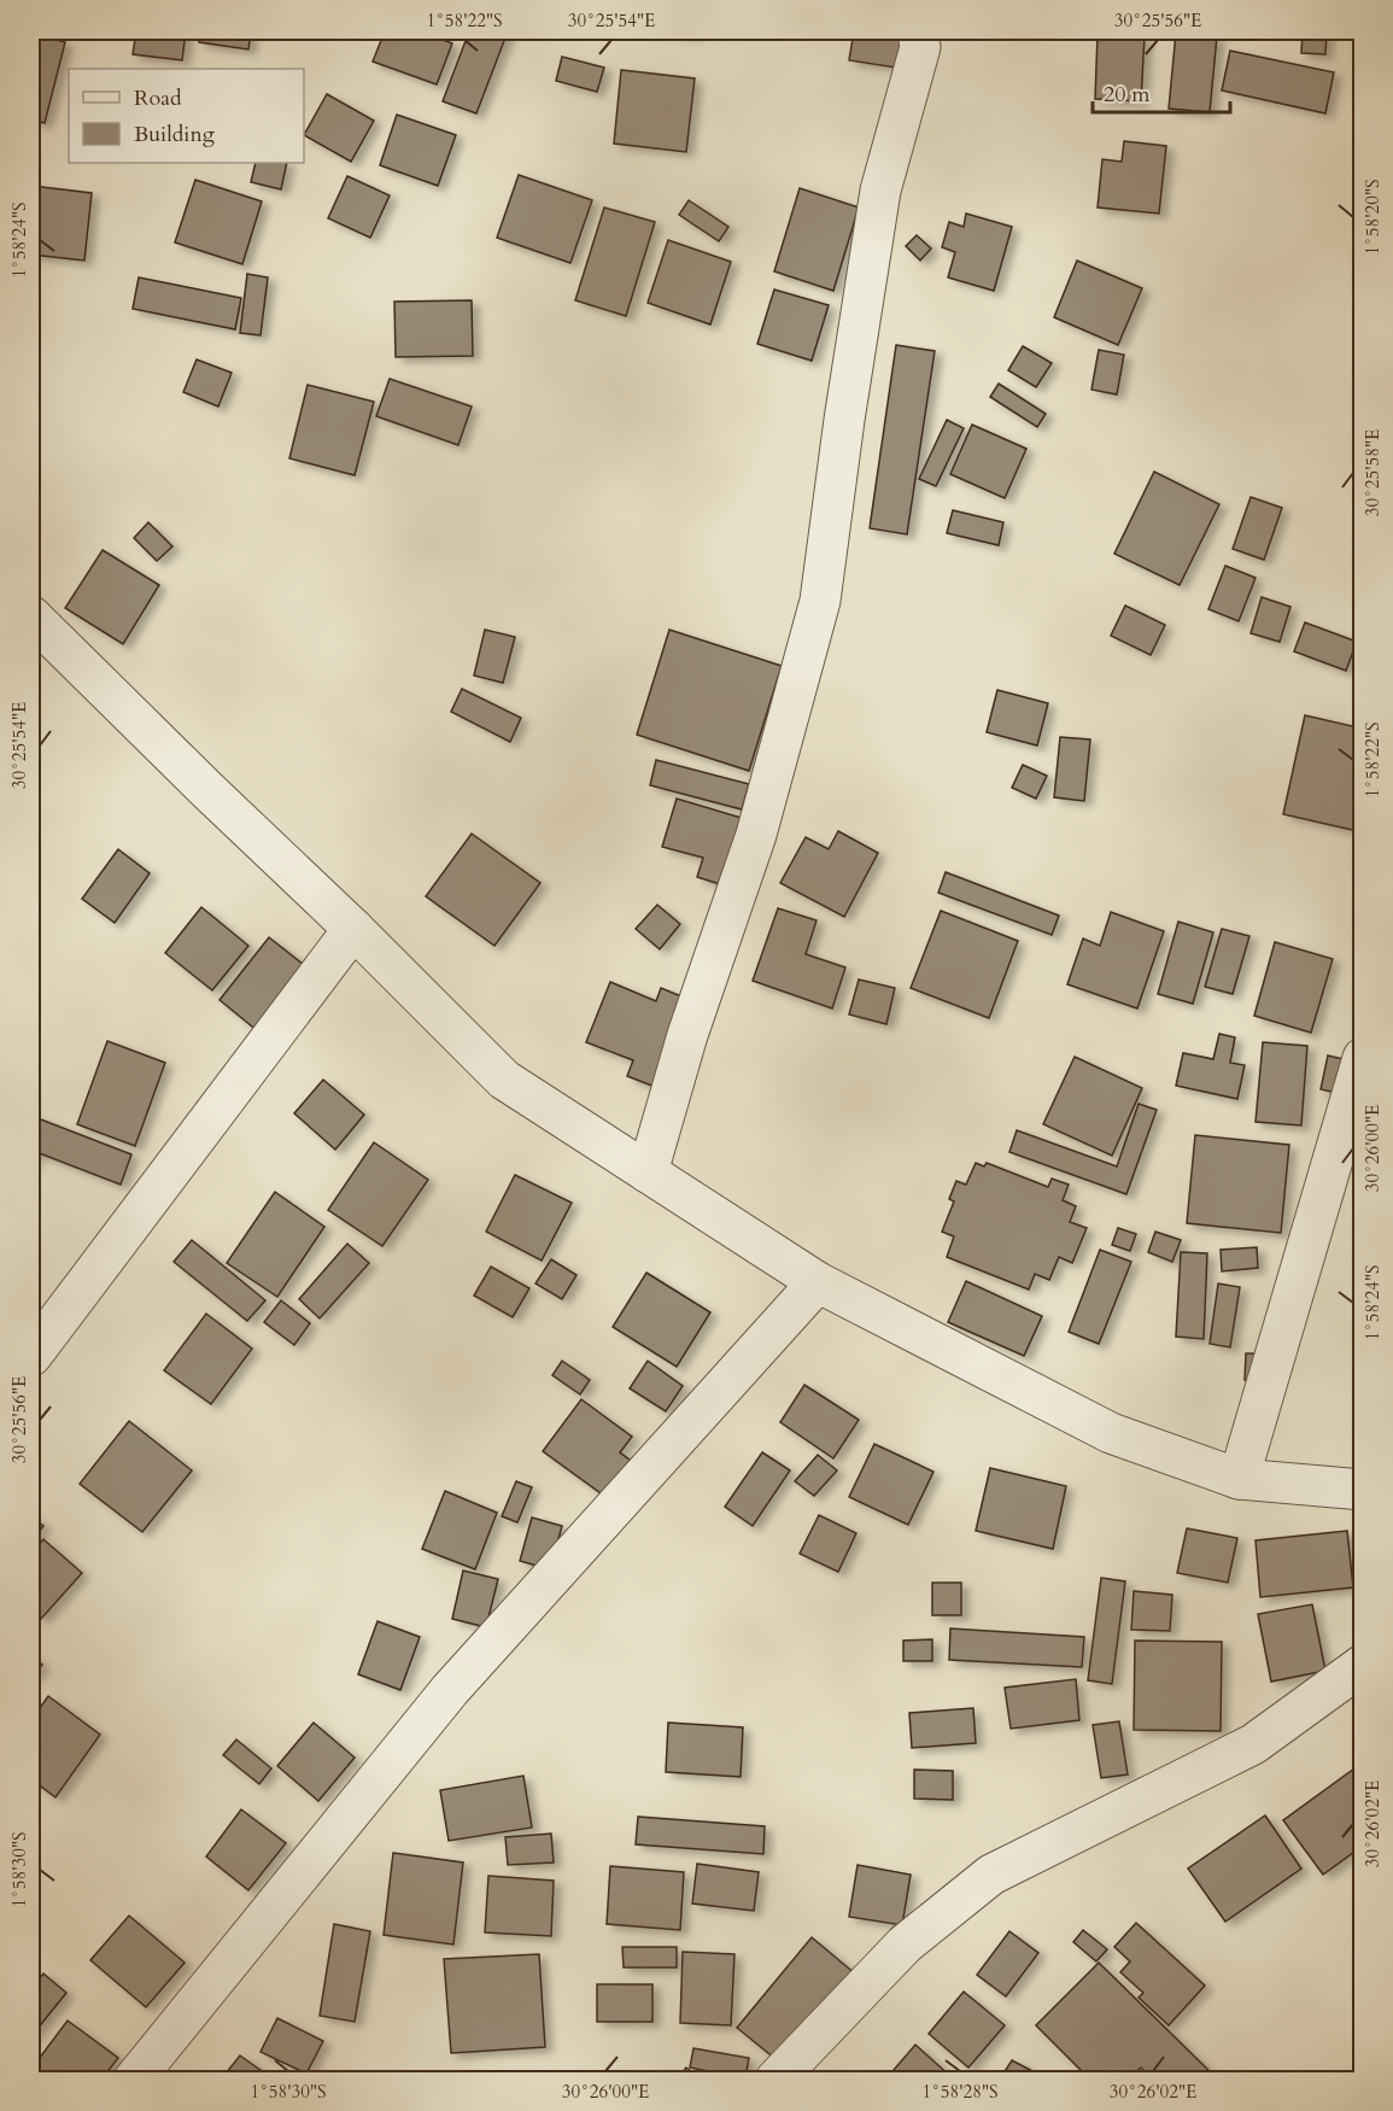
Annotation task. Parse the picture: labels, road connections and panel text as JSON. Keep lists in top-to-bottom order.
{
  "legend": ["Road", "Building"],
  "scale_bar": "20 m",
  "coordinates": [
    "1°58'22\"S",
    "30°25'54\"E",
    "30°25'56\"E",
    "1°58'20\"S",
    "1°58'24\"S",
    "30°25'58\"E",
    "30°26'00\"E",
    "30°26'02\"E",
    "1°58'30\"S",
    "1°58'28\"S"
  ]
}
